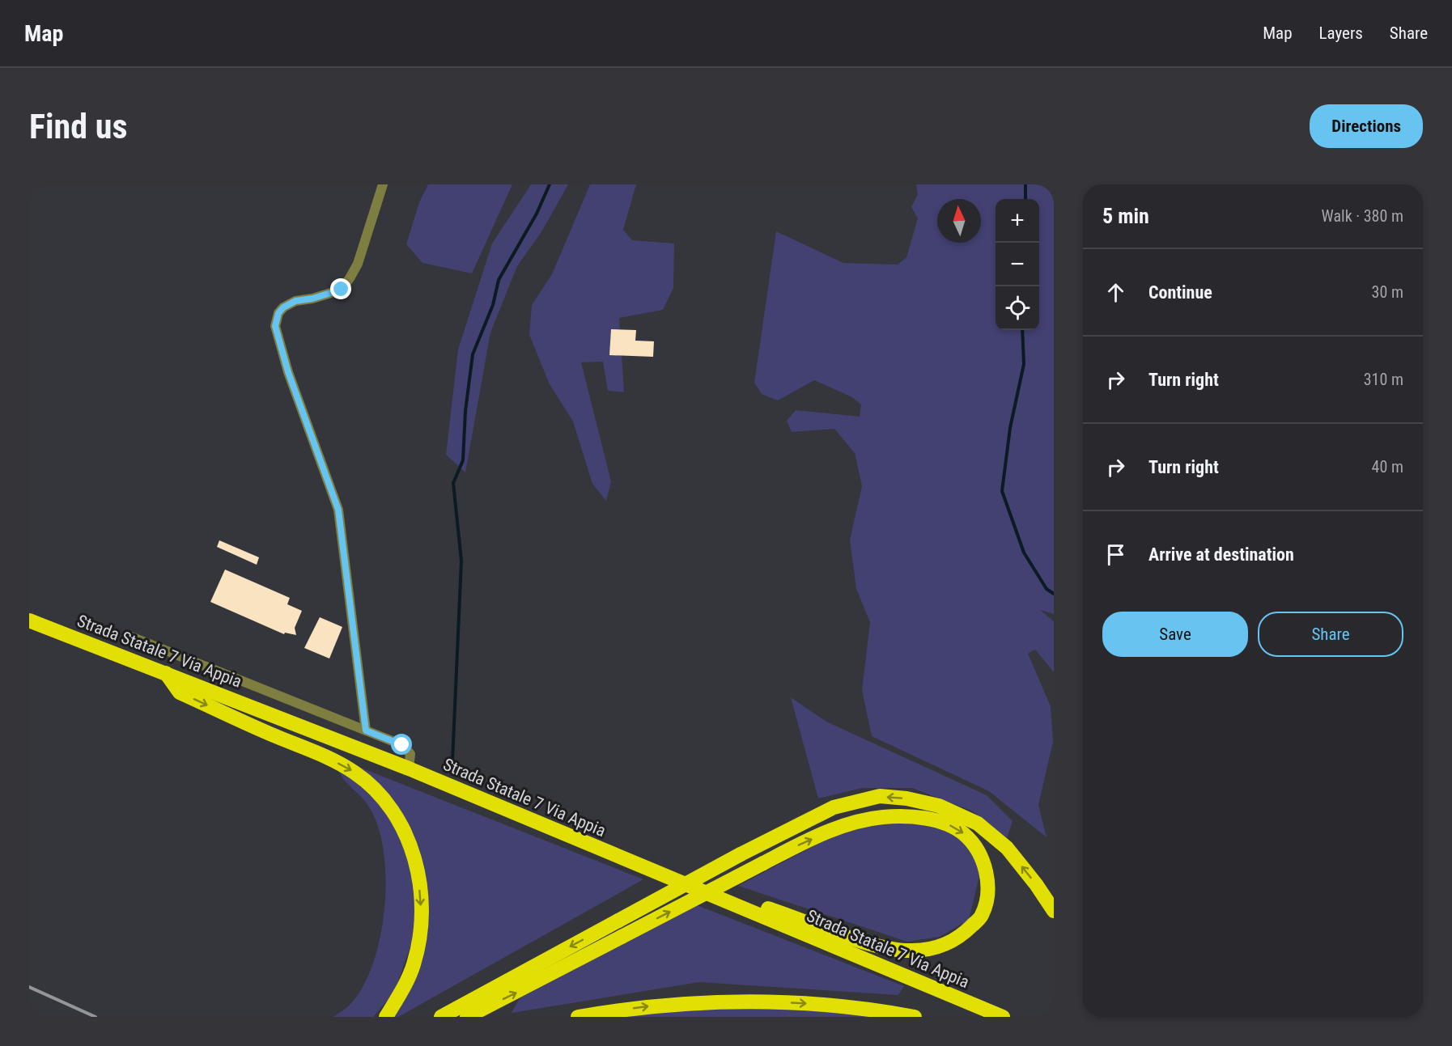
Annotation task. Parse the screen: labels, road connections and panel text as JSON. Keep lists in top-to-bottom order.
{
  "streets": {
    "highway": ["Strada Statale 7 Via Appia"]
  },
  "north": "top",
  "page": {
    "header": "Map",
    "nav": ["Map", "Layers", "Share"],
    "buttons": [
      "Directions",
      ["Save", "Share"]
    ],
    "title": "Find us",
    "heading": ["5 min", "Walk · 380 m"],
    "map_buttons": ["+", "−"],
    "list": [
      ["Continue", "30 m"],
      ["Turn right", "310 m"],
      ["Turn right", "40 m"],
      "Arrive at destination"
    ]
  }
}
